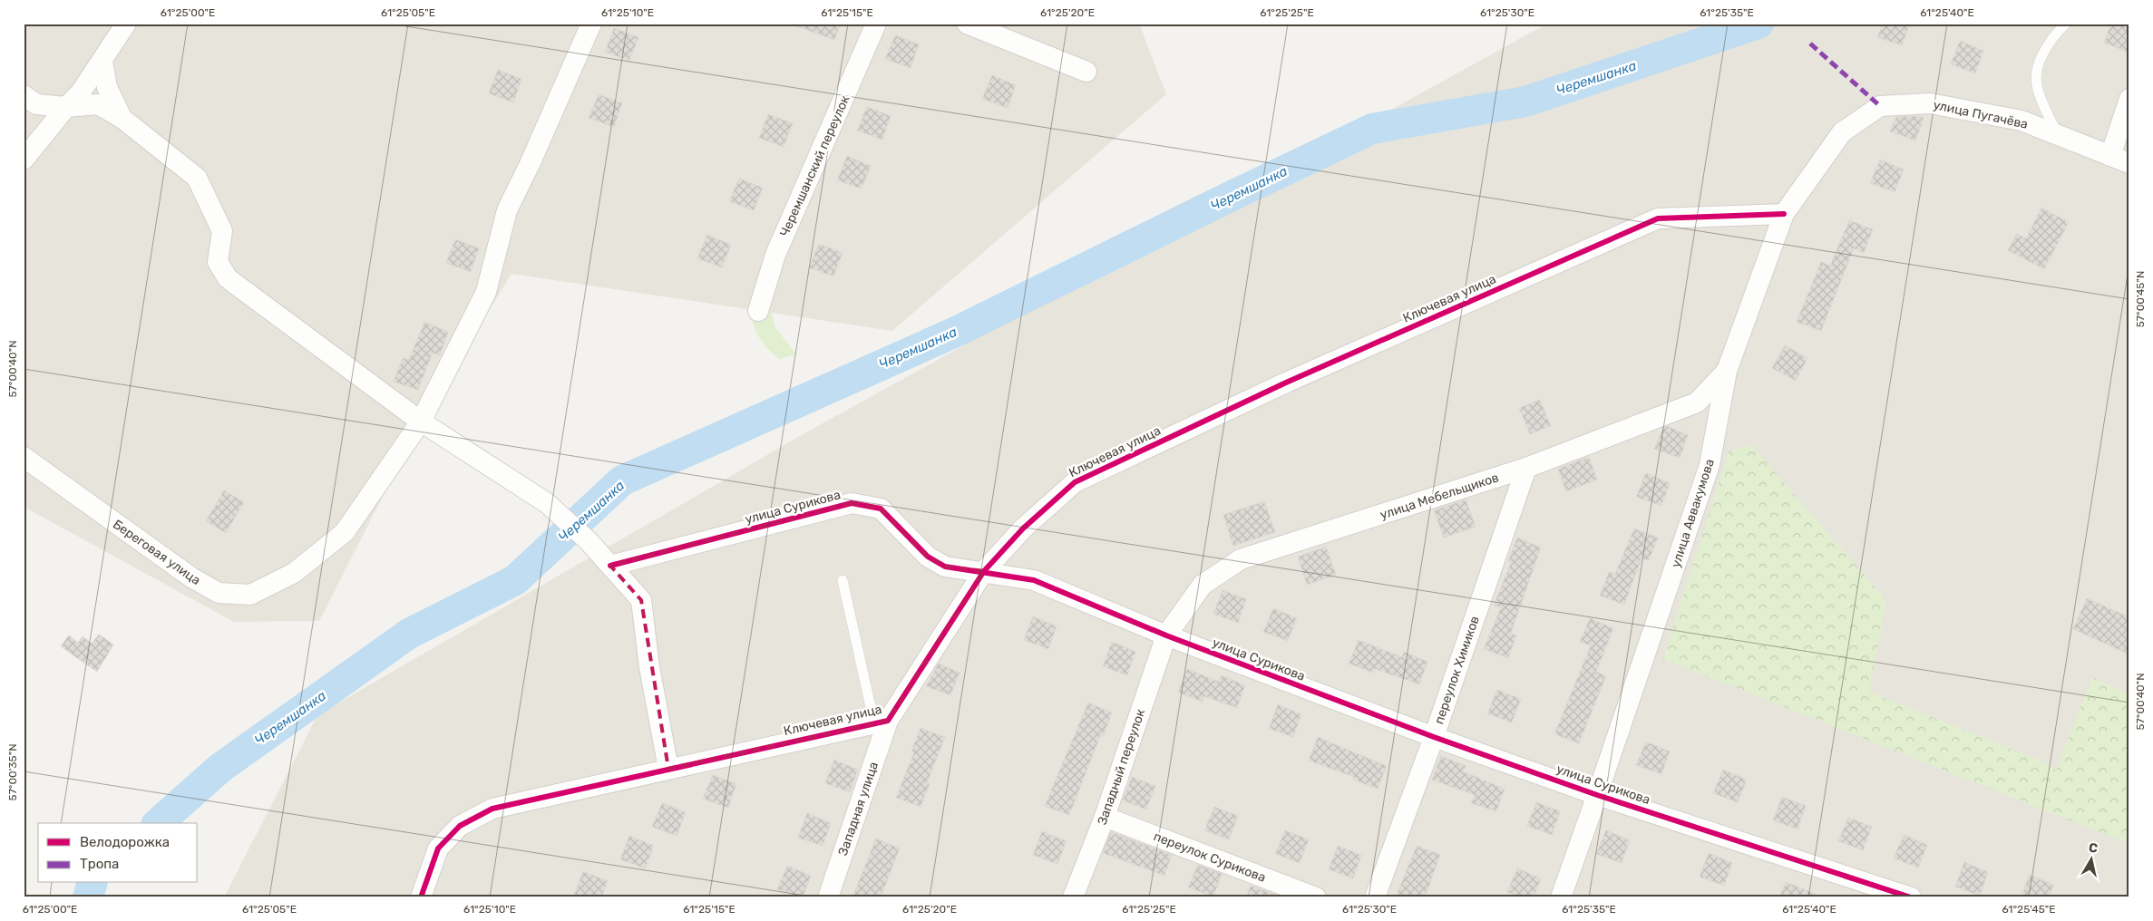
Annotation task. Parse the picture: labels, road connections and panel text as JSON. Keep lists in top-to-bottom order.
{
  "streets": {
    "street": [
      "улица Пугачёва",
      "Черемшанский переулок",
      "Ключевая улица",
      "улица Мебельщиков",
      "улица Сурикова",
      "улица Аввакумова",
      "Береговая улица",
      "переулок Химиков",
      "Западный переулок",
      "Западная улица",
      "переулок Сурикова"
    ]
  },
  "crossings": [
    ["улица Пугачёва", "улица Аввакумова"],
    ["Ключевая улица", "улица Сурикова"],
    ["Ключевая улица", "улица Аввакумова"],
    ["Ключевая улица", "Западная улица"],
    ["улица Мебельщиков", "улица Сурикова"],
    ["улица Мебельщиков", "улица Аввакумова"],
    ["улица Мебельщиков", "переулок Химиков"],
    ["улица Мебельщиков", "Западный переулок"],
    ["улица Сурикова", "улица Аввакумова"],
    ["улица Сурикова", "переулок Химиков"],
    ["улица Сурикова", "Западный переулок"],
    ["Западный переулок", "переулок Сурикова"]
  ],
  "water": ["Черемшанка"],
  "legend": ["Велодорожка", "Тропа"],
  "north": "top",
  "coordinates": [
    "61°25'00\"E",
    "61°25'05\"E",
    "61°25'10\"E",
    "61°25'15\"E",
    "61°25'20\"E",
    "61°25'25\"E",
    "61°25'30\"E",
    "61°25'35\"E",
    "61°25'40\"E",
    "57°00'45\"N",
    "57°00'40\"N",
    "57°00'35\"N",
    "61°25'45\"E"
  ]
}
